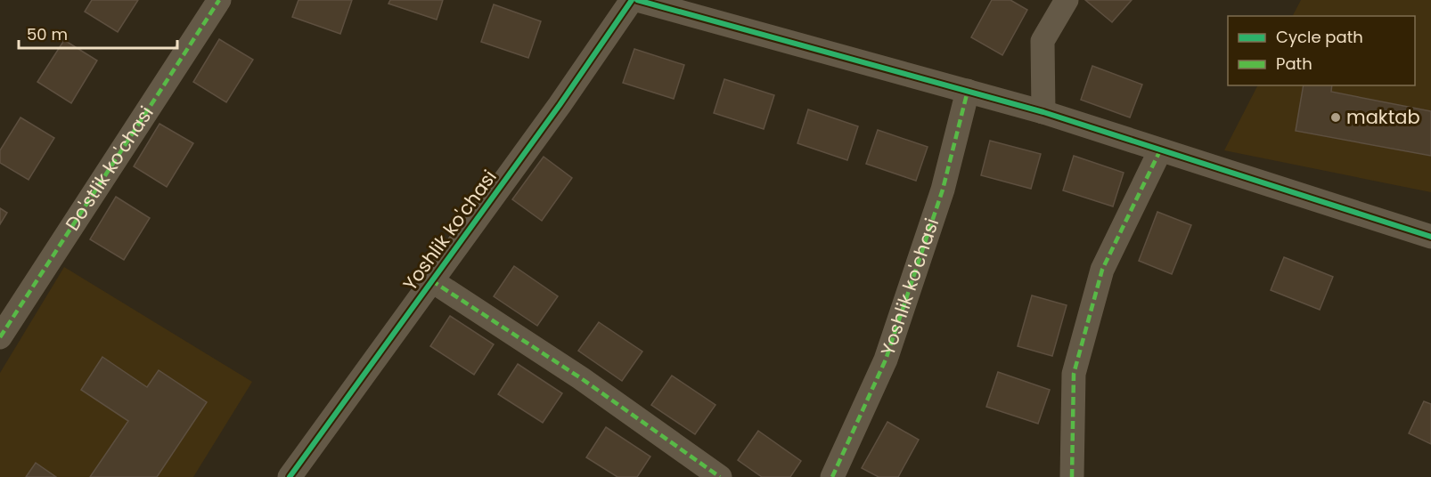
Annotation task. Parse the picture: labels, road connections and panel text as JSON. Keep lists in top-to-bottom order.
{
  "streets": {
    "street": ["Do'stlik ko'chasi", "Yoshlik ko'chasi"]
  },
  "places": ["maktab"],
  "legend": ["Cycle path", "Path"],
  "scale_bar": "50 m"
}
